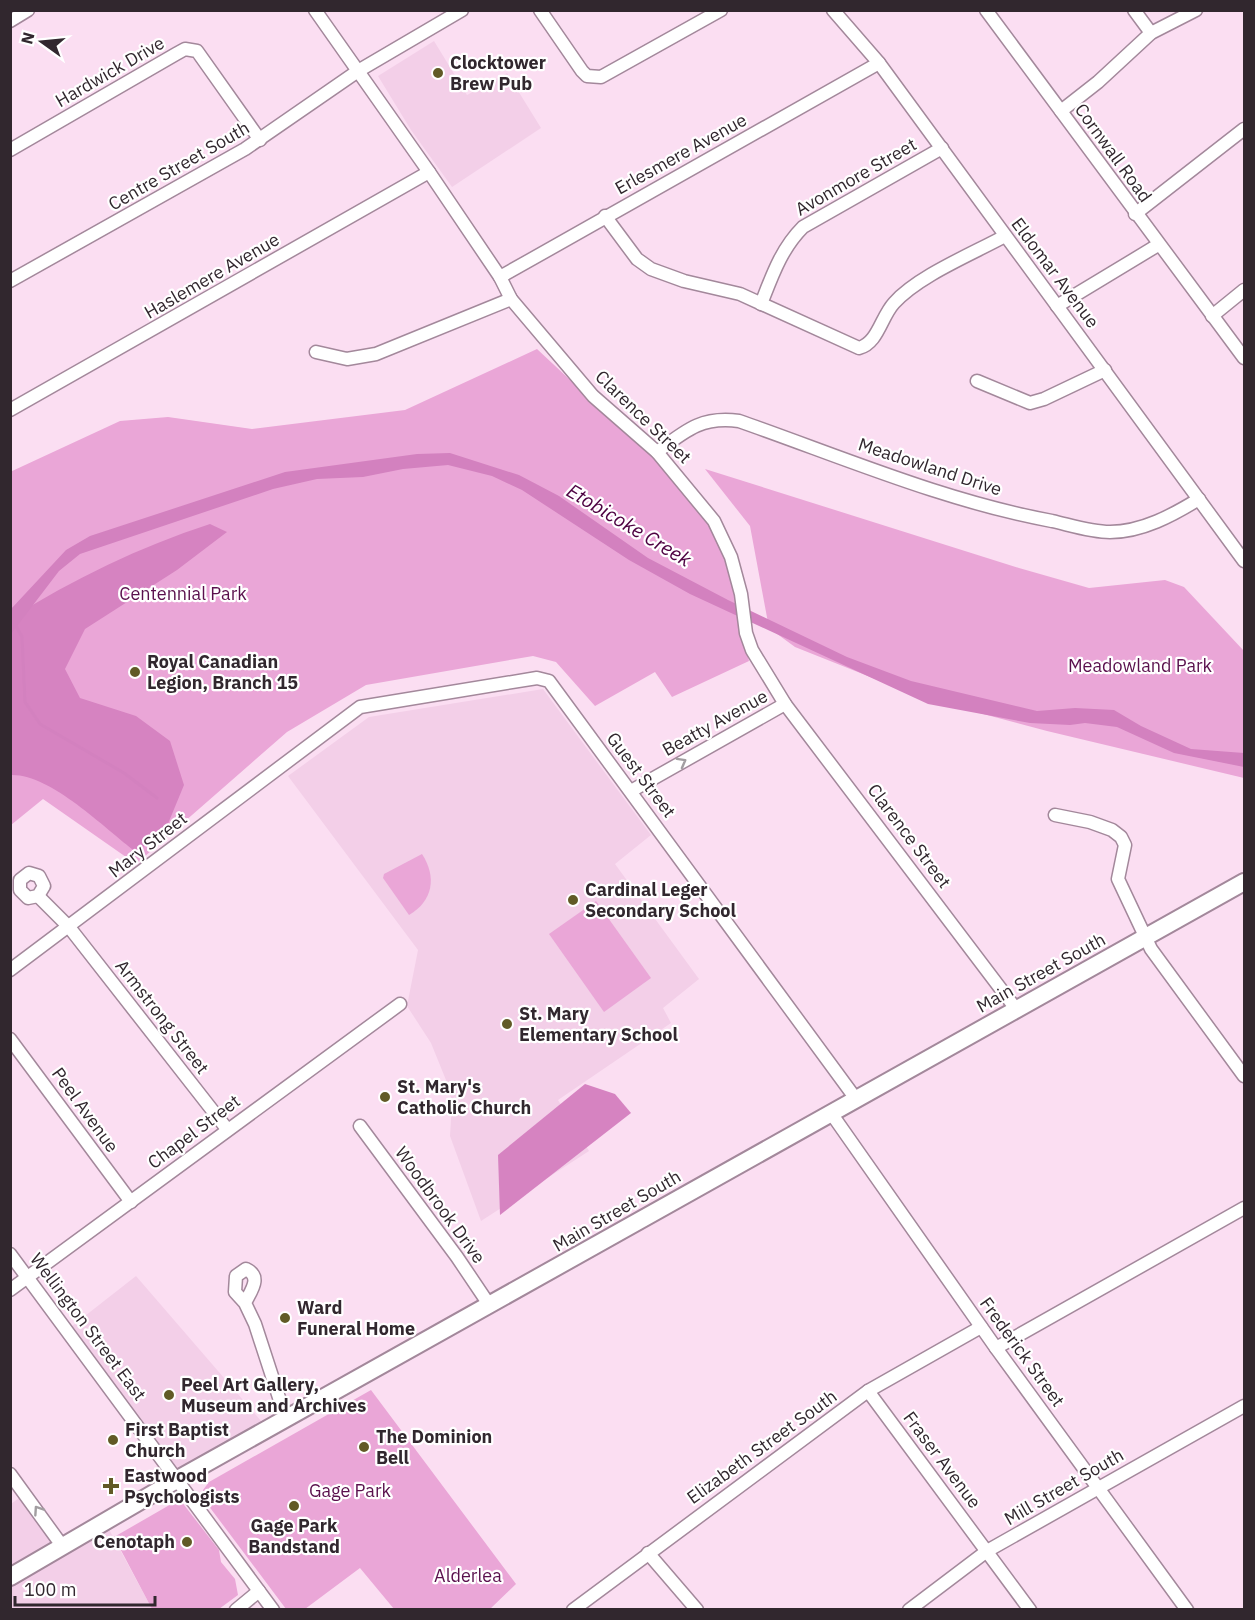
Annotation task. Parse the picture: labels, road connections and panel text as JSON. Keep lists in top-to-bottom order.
{
  "streets": {
    "main road": ["Main Street South"],
    "street": [
      "Hardwick Drive",
      "Cornwall Road",
      "Erlesmere Avenue",
      "Centre Street South",
      "Avonmore Street",
      "Eldomar Avenue",
      "Haslemere Avenue",
      "Clarence Street",
      "Meadowland Drive",
      "Beatty Avenue",
      "Guest Street",
      "Mary Street",
      "Armstrong Street",
      "Peel Avenue",
      "Chapel Street",
      "Woodbrook Drive",
      "Wellington Street East",
      "Frederick Street",
      "Elizabeth Street South",
      "Fraser Avenue",
      "Mill Street South"
    ]
  },
  "crossings": [
    ["Hardwick Drive", "Centre Street South"],
    ["Erlesmere Avenue", "Eldomar Avenue"],
    ["Erlesmere Avenue", "Clarence Street"],
    ["Centre Street South", "Clarence Street"],
    ["Avonmore Street", "Eldomar Avenue"],
    ["Eldomar Avenue", "Meadowland Drive"],
    ["Haslemere Avenue", "Clarence Street"],
    ["Clarence Street", "Meadowland Drive"],
    ["Clarence Street", "Beatty Avenue"],
    ["Clarence Street", "Main Street South"],
    ["Beatty Avenue", "Guest Street"],
    ["Guest Street", "Mary Street"],
    ["Guest Street", "Main Street South"],
    ["Mary Street", "Armstrong Street"],
    ["Main Street South", "Woodbrook Drive"],
    ["Main Street South", "Wellington Street East"],
    ["Main Street South", "Frederick Street"],
    ["Armstrong Street", "Chapel Street"],
    ["Peel Avenue", "Chapel Street"],
    ["Chapel Street", "Wellington Street East"],
    ["Frederick Street", "Elizabeth Street South"],
    ["Frederick Street", "Mill Street South"],
    ["Elizabeth Street South", "Fraser Avenue"],
    ["Fraser Avenue", "Mill Street South"]
  ],
  "one_way": ["Beatty Avenue"],
  "water": ["Etobicoke Creek"],
  "parks": [
    "Centennial Park",
    "Meadowland Park",
    "Gage Park",
    "Alderlea"
  ],
  "places": {
    "other": [
      "Clocktower Brew Pub",
      "Royal Canadian Legion, Branch 15",
      "Cardinal Leger Secondary School",
      "St. Mary Elementary School",
      "St. Mary's Catholic Church",
      "Ward Funeral Home",
      "Peel Art Gallery, Museum and Archives",
      "First Baptist Church",
      "The Dominion Bell",
      "Gage Park Bandstand",
      "Cenotaph"
    ],
    "health": ["Eastwood Psychologists"]
  },
  "scale_bar": "100 m",
  "north": "left"
}
